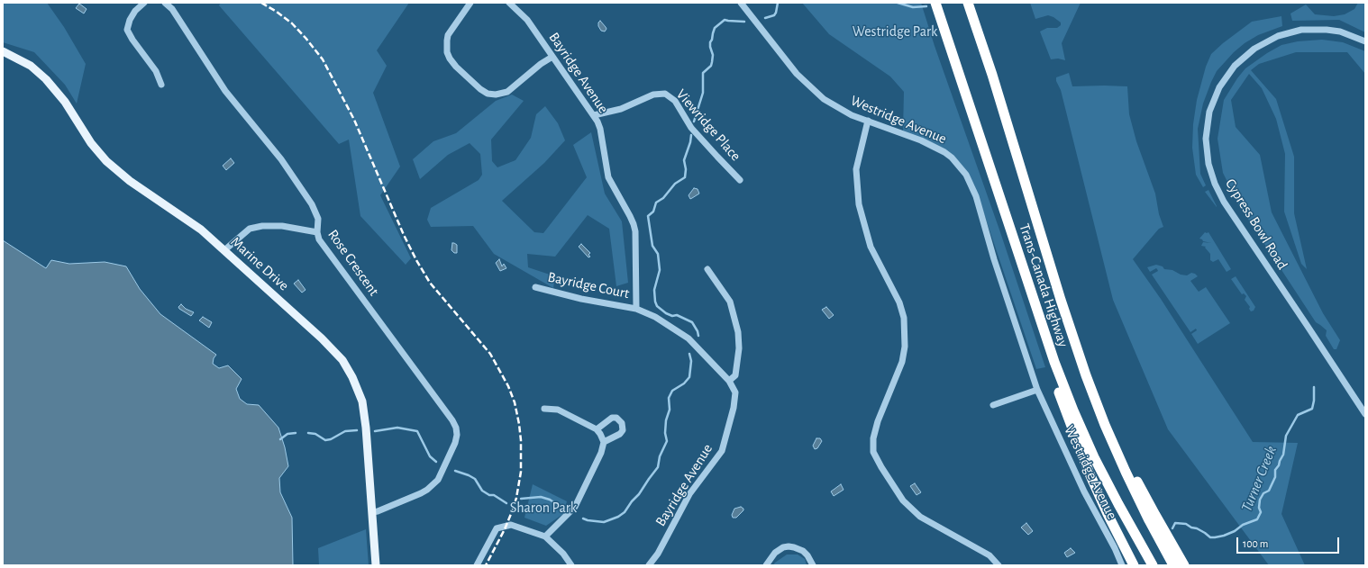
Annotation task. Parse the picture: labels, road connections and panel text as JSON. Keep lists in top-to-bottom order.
{
  "streets": {
    "highway": ["Trans-Canada Highway"],
    "main road": ["Marine Drive"],
    "street": [
      "Bayridge Avenue",
      "Westridge Avenue",
      "Viewridge Place",
      "Cypress Bowl Road",
      "Rose Crescent",
      "Bayridge Court"
    ]
  },
  "crossings": [
    ["Bayridge Avenue", "Viewridge Place"],
    ["Bayridge Avenue", "Bayridge Court"],
    ["Rose Crescent", "Marine Drive"]
  ],
  "water": ["Turner Creek"],
  "parks": ["Westridge Park", "Sharon Park"],
  "scale_bar": "100 m"
}
